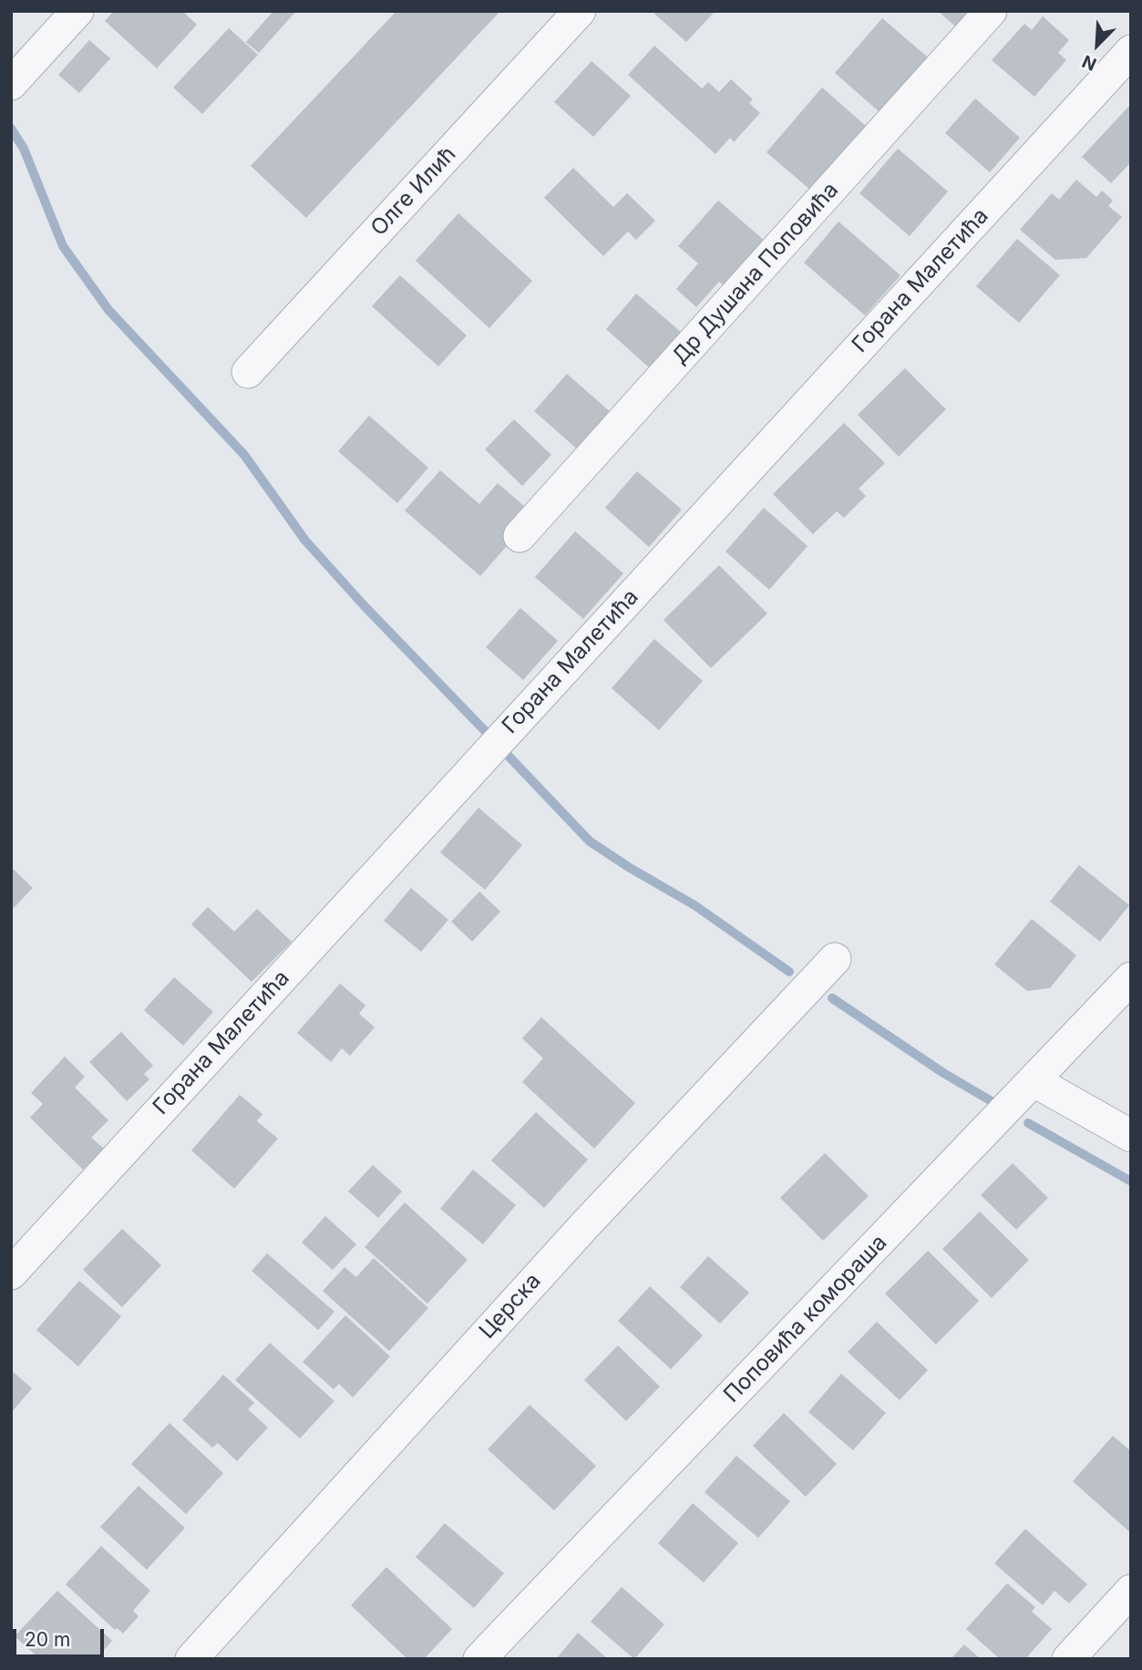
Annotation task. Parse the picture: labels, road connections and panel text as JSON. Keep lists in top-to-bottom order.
{
  "streets": {
    "street": [
      "Олге Илић",
      "Др Душана Поповића",
      "Горана Малетића",
      "Церска",
      "Поповића комораша"
    ]
  },
  "scale_bar": "20 m",
  "north": "bottom left"
}
